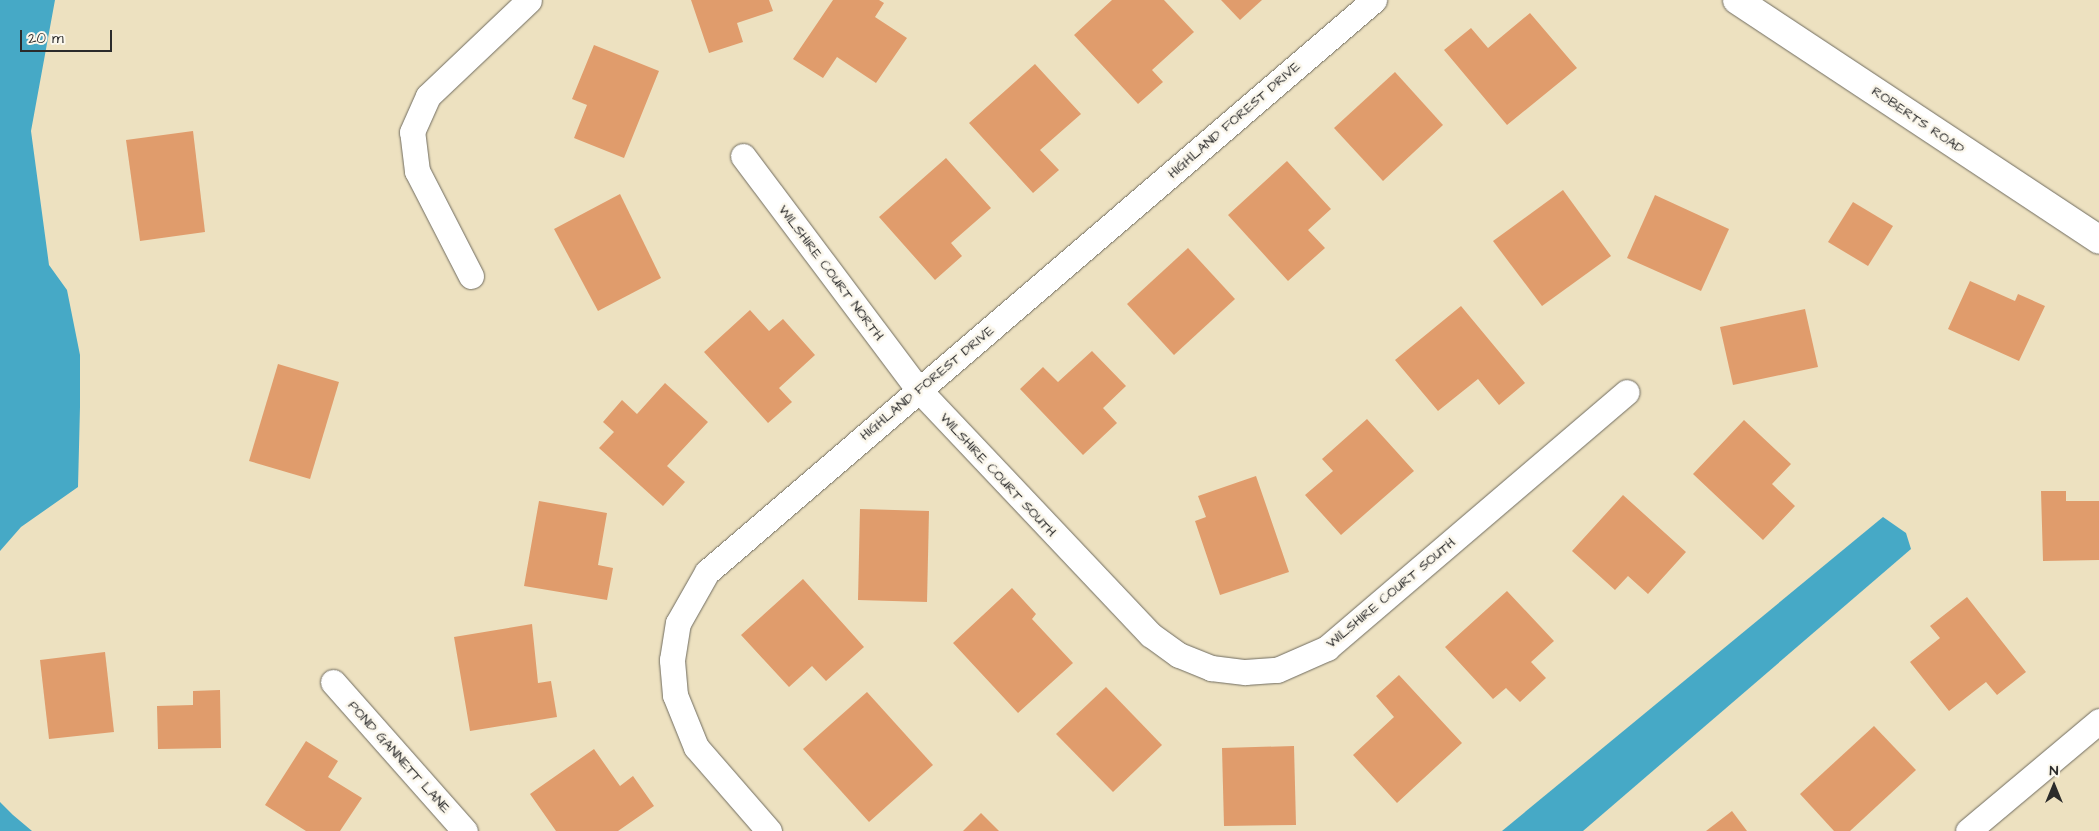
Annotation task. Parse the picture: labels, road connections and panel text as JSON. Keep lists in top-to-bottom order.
{
  "streets": {
    "main road": ["ROBERTS ROAD"],
    "street": [
      "HIGHLAND FOREST DRIVE",
      "WILSHIRE COURT NORTH",
      "WILSHIRE COURT SOUTH",
      "POND GANNETT LANE"
    ]
  },
  "crossings": [
    ["HIGHLAND FOREST DRIVE", "WILSHIRE COURT NORTH"],
    ["HIGHLAND FOREST DRIVE", "WILSHIRE COURT SOUTH"],
    ["WILSHIRE COURT NORTH", "WILSHIRE COURT SOUTH"]
  ],
  "scale_bar": "20 m",
  "north": "top"
}
